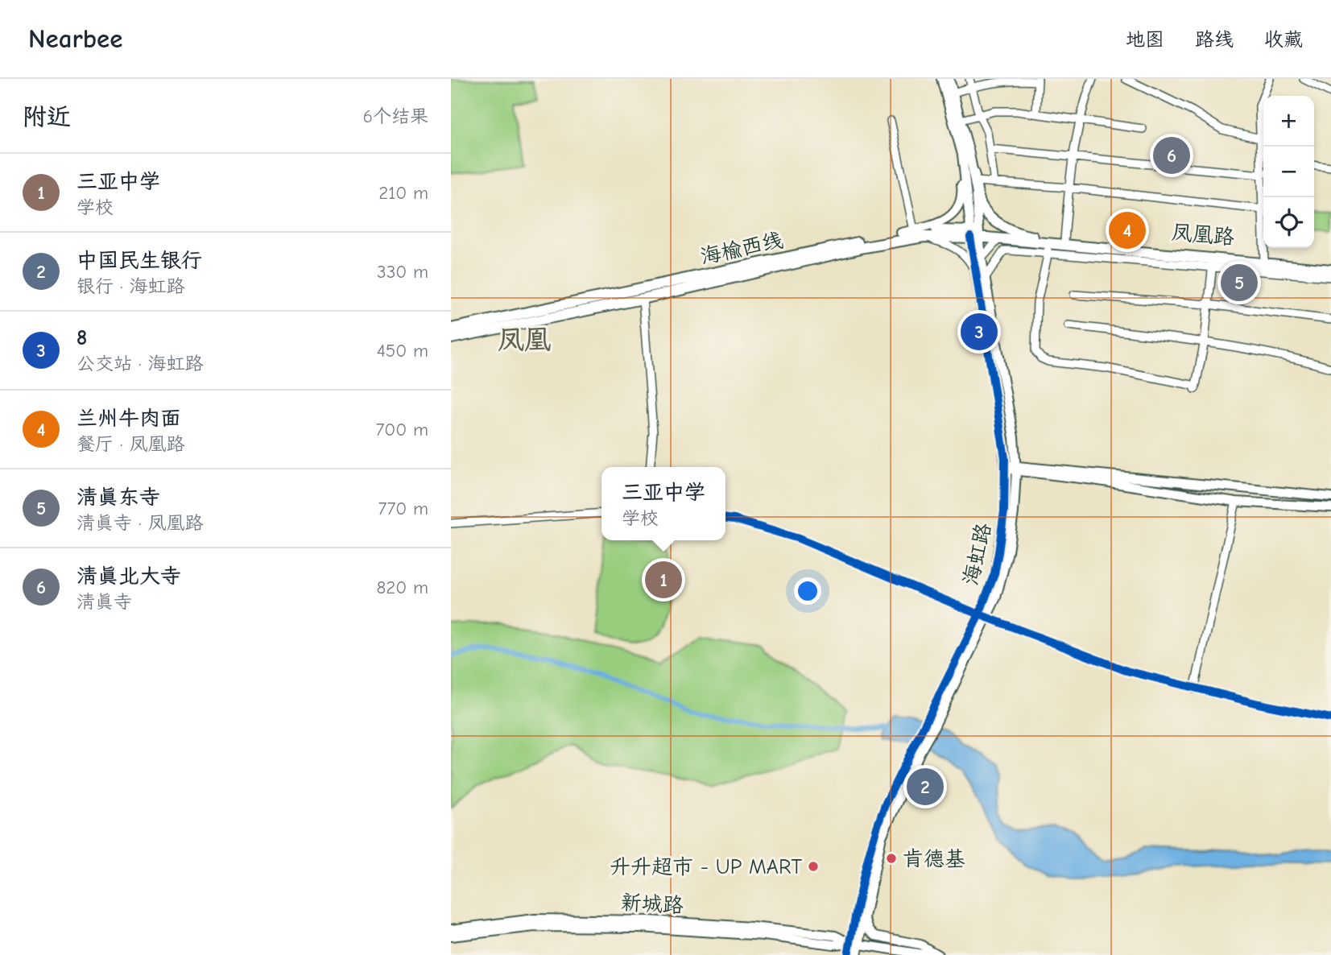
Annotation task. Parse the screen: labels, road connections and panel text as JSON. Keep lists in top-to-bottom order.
{
  "streets": {
    "highway": ["凤凰路", "海榆西线"],
    "main road": ["海虹路", "新城路"]
  },
  "crossings": [
    ["凤凰路", "海榆西线"],
    ["凤凰路", "海虹路"],
    ["海榆西线", "海虹路"],
    ["海虹路", "新城路"]
  ],
  "districts": ["凤凰"],
  "places": ["肯德基", "升升超市 - UP MART"],
  "page": {
    "header": "Nearbee",
    "nav": ["地图", "路线", "收藏"],
    "heading": ["附近", "6个结果"],
    "map_buttons": ["+", "−"],
    "pins": [
      "6",
      "4",
      "5",
      "3",
      "1",
      "2"
    ],
    "list": [
      {
        "mark": "1",
        "name": "三亚中学",
        "note": "学校",
        "value": "210 m"
      },
      {
        "mark": "2",
        "name": "中国民生银行",
        "note": "银行 · 海虹路",
        "value": "330 m"
      },
      {
        "mark": "3",
        "name": "8",
        "note": "公交站 · 海虹路",
        "value": "450 m"
      },
      {
        "mark": "4",
        "name": "兰州牛肉面",
        "note": "餐厅 · 凤凰路",
        "value": "700 m"
      },
      {
        "mark": "5",
        "name": "清真东寺",
        "note": "清真寺 · 凤凰路",
        "value": "770 m"
      },
      {
        "mark": "6",
        "name": "清真北大寺",
        "note": "清真寺",
        "value": "820 m"
      }
    ],
    "popup": ["三亚中学", "学校"]
  }
}
